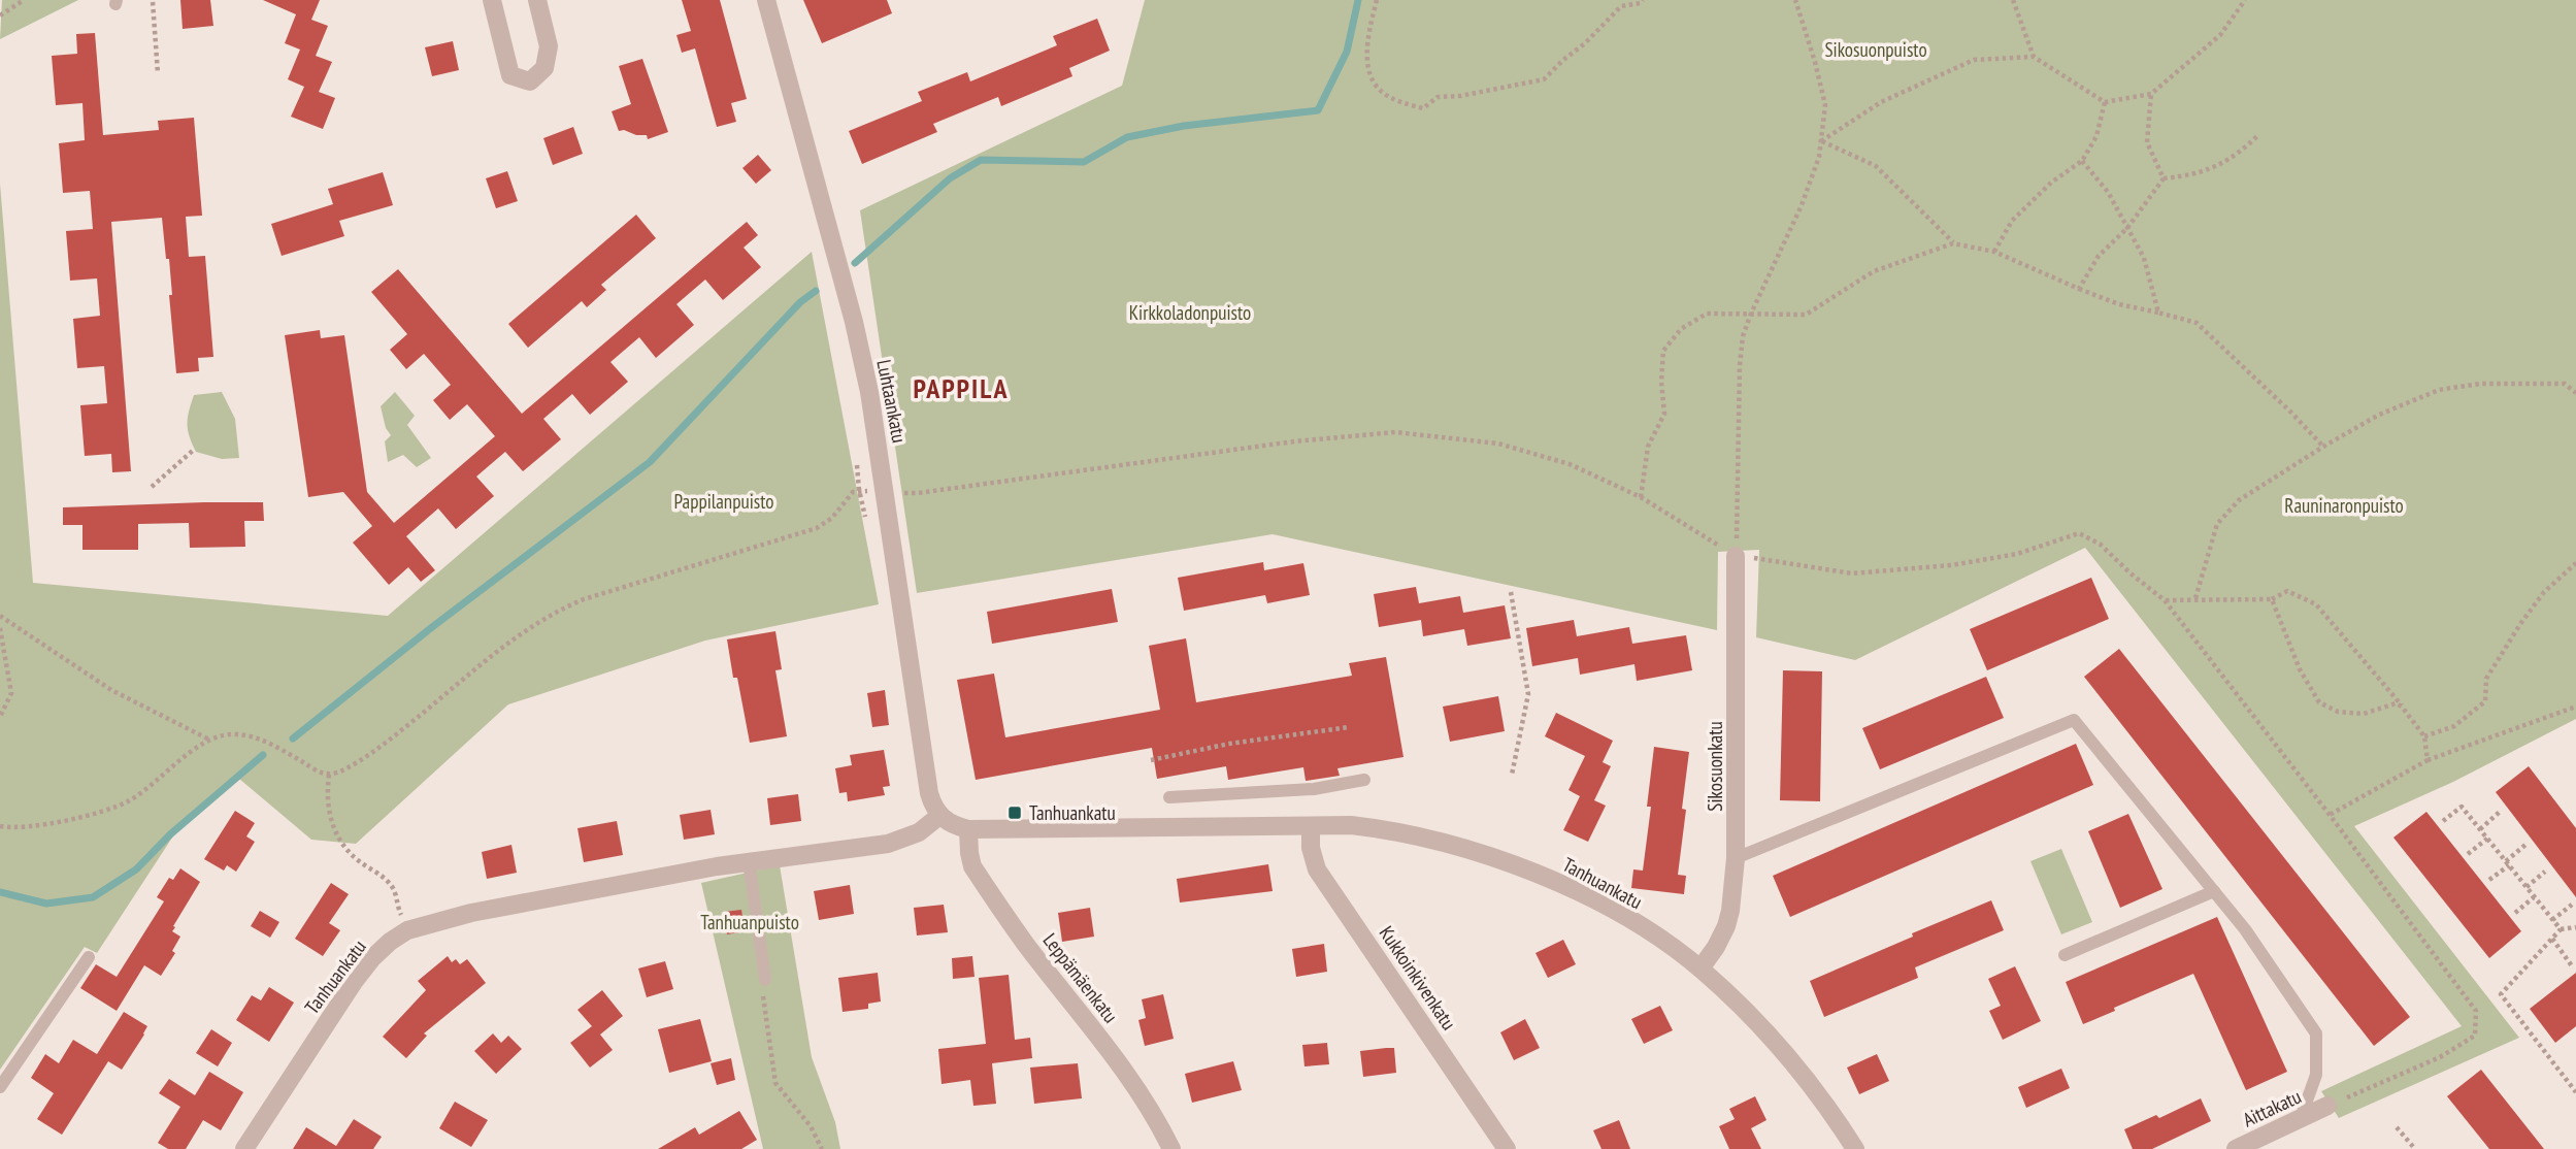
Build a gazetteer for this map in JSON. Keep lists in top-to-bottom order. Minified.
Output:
{"streets":{"street":["Luhtaankatu","Sikosuonkatu","Tanhuankatu","Leppämäenkatu","Kukkoinkivenkatu","Aittakatu"]},"crossings":[["Luhtaankatu","Tanhuankatu"],["Sikosuonkatu","Tanhuankatu"],["Tanhuankatu","Leppämäenkatu"],["Tanhuankatu","Kukkoinkivenkatu"]],"districts":["PAPPILA"],"parks":["Sikosuonpuisto","Kirkkoladonpuisto","Pappilanpuisto","Rauninaronpuisto","Tanhuanpuisto"],"places":{"transit":["Tanhuankatu"]}}
